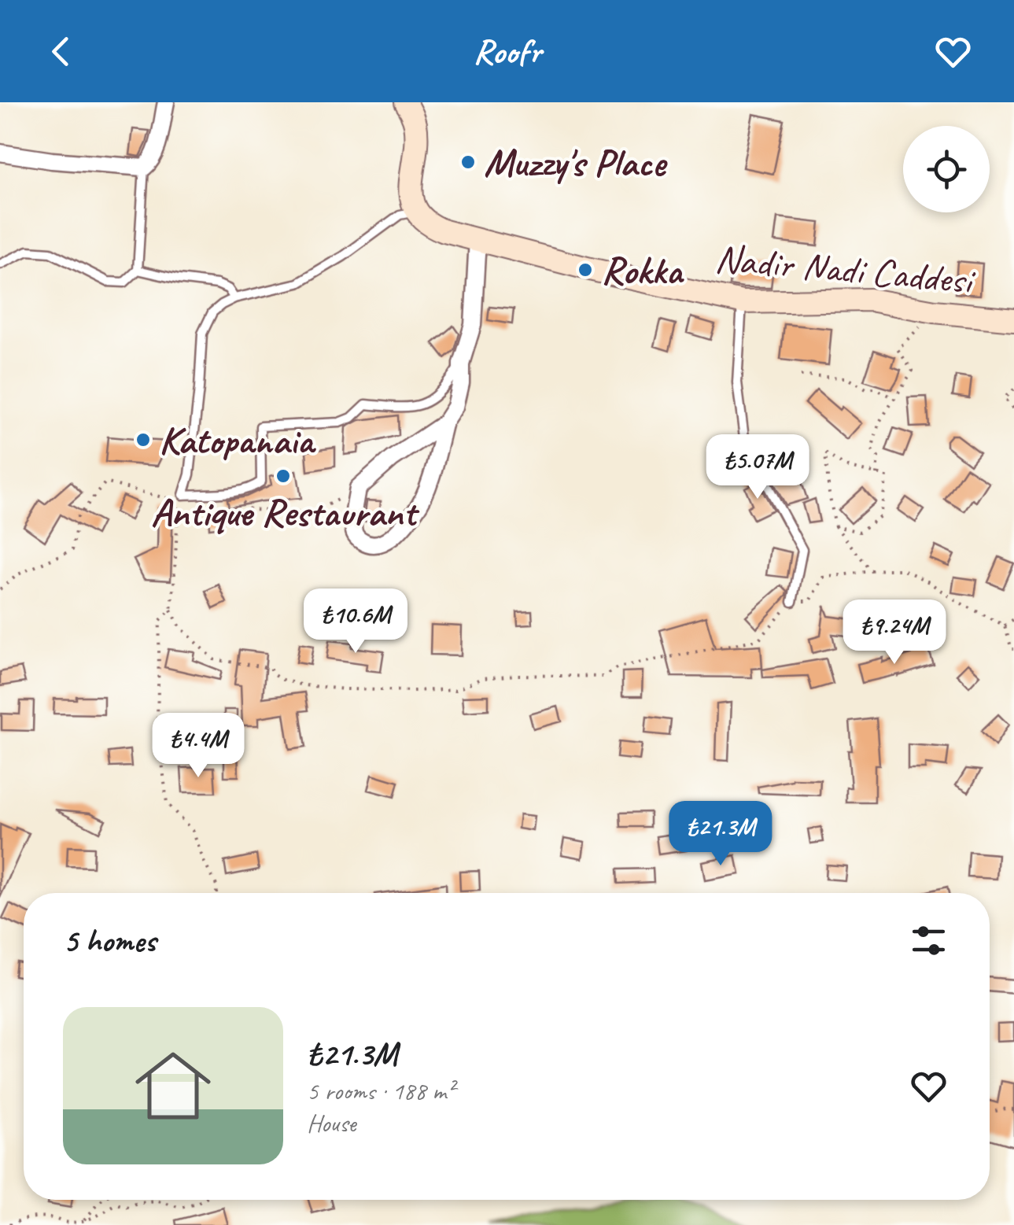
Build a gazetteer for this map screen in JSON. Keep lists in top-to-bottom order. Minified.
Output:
{"streets":{"street":["Nadir Nadi Caddesi"]},"places":["Muzzy's Place","Rokka","Katopanaia","Antique Restaurant"],"page":{"header":"Roofr","price":["₺5.07M","₺10.6M","₺9.24M","₺4.4M","₺21.3M"],"heading":"5 homes","list":[{"name":"₺21.3M","note":"5 rooms · 188 m² · House"}]}}
